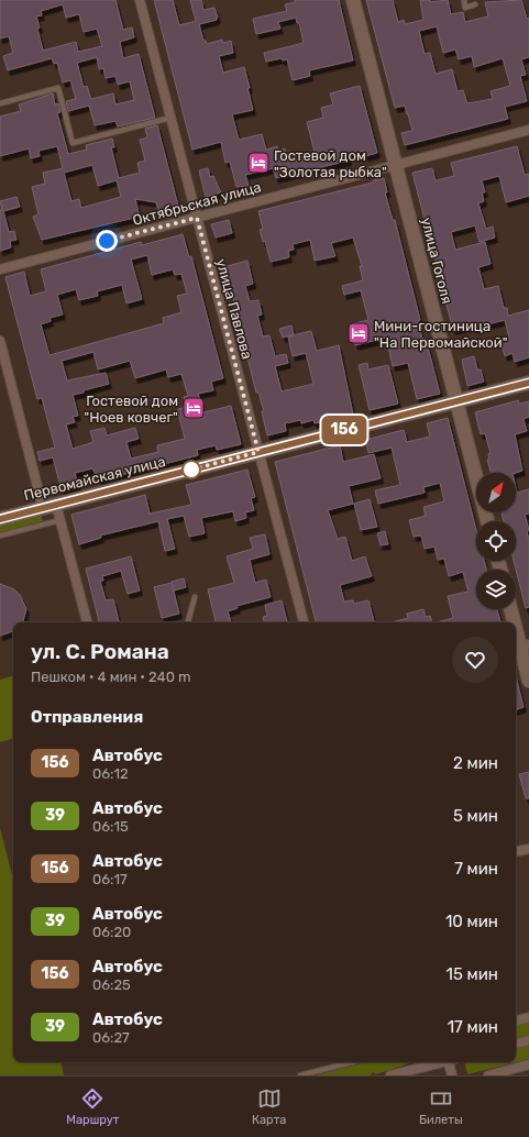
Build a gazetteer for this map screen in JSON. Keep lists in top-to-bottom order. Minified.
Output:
{"streets":{"street":["Октябрьская улица","улица Гоголя","улица Павлова","Первомайская улица"]},"crossings":[["Октябрьская улица","улица Гоголя"],["Октябрьская улица","улица Павлова"],["улица Гоголя","Первомайская улица"],["улица Павлова","Первомайская улица"]],"places":{"hotel":["Гостевой дом \"Золотая рыбка\"","Мини-гостиница \"На Первомайской\"","Гостевой дом \"Ноев ковчег\""]},"lines":["bus line 156"],"north":"top right","page":{"on_map":"156","heading":[["ул. С. Романа","Пешком · 4 мин · 240 m"],"Отправления"],"list":[{"mark":"156","name":"Автобус","note":"06:12","value":"2 мин"},{"mark":"39","name":"Автобус","note":"06:15","value":"5 мин"},{"mark":"156","name":"Автобус","note":"06:17","value":"7 мин"},{"mark":"39","name":"Автобус","note":"06:20","value":"10 мин"},{"mark":"156","name":"Автобус","note":"06:25","value":"15 мин"},{"mark":"39","name":"Автобус","note":"06:27","value":"17 мин"}],"tabs":["Маршрут","Карта","Билеты"]}}
